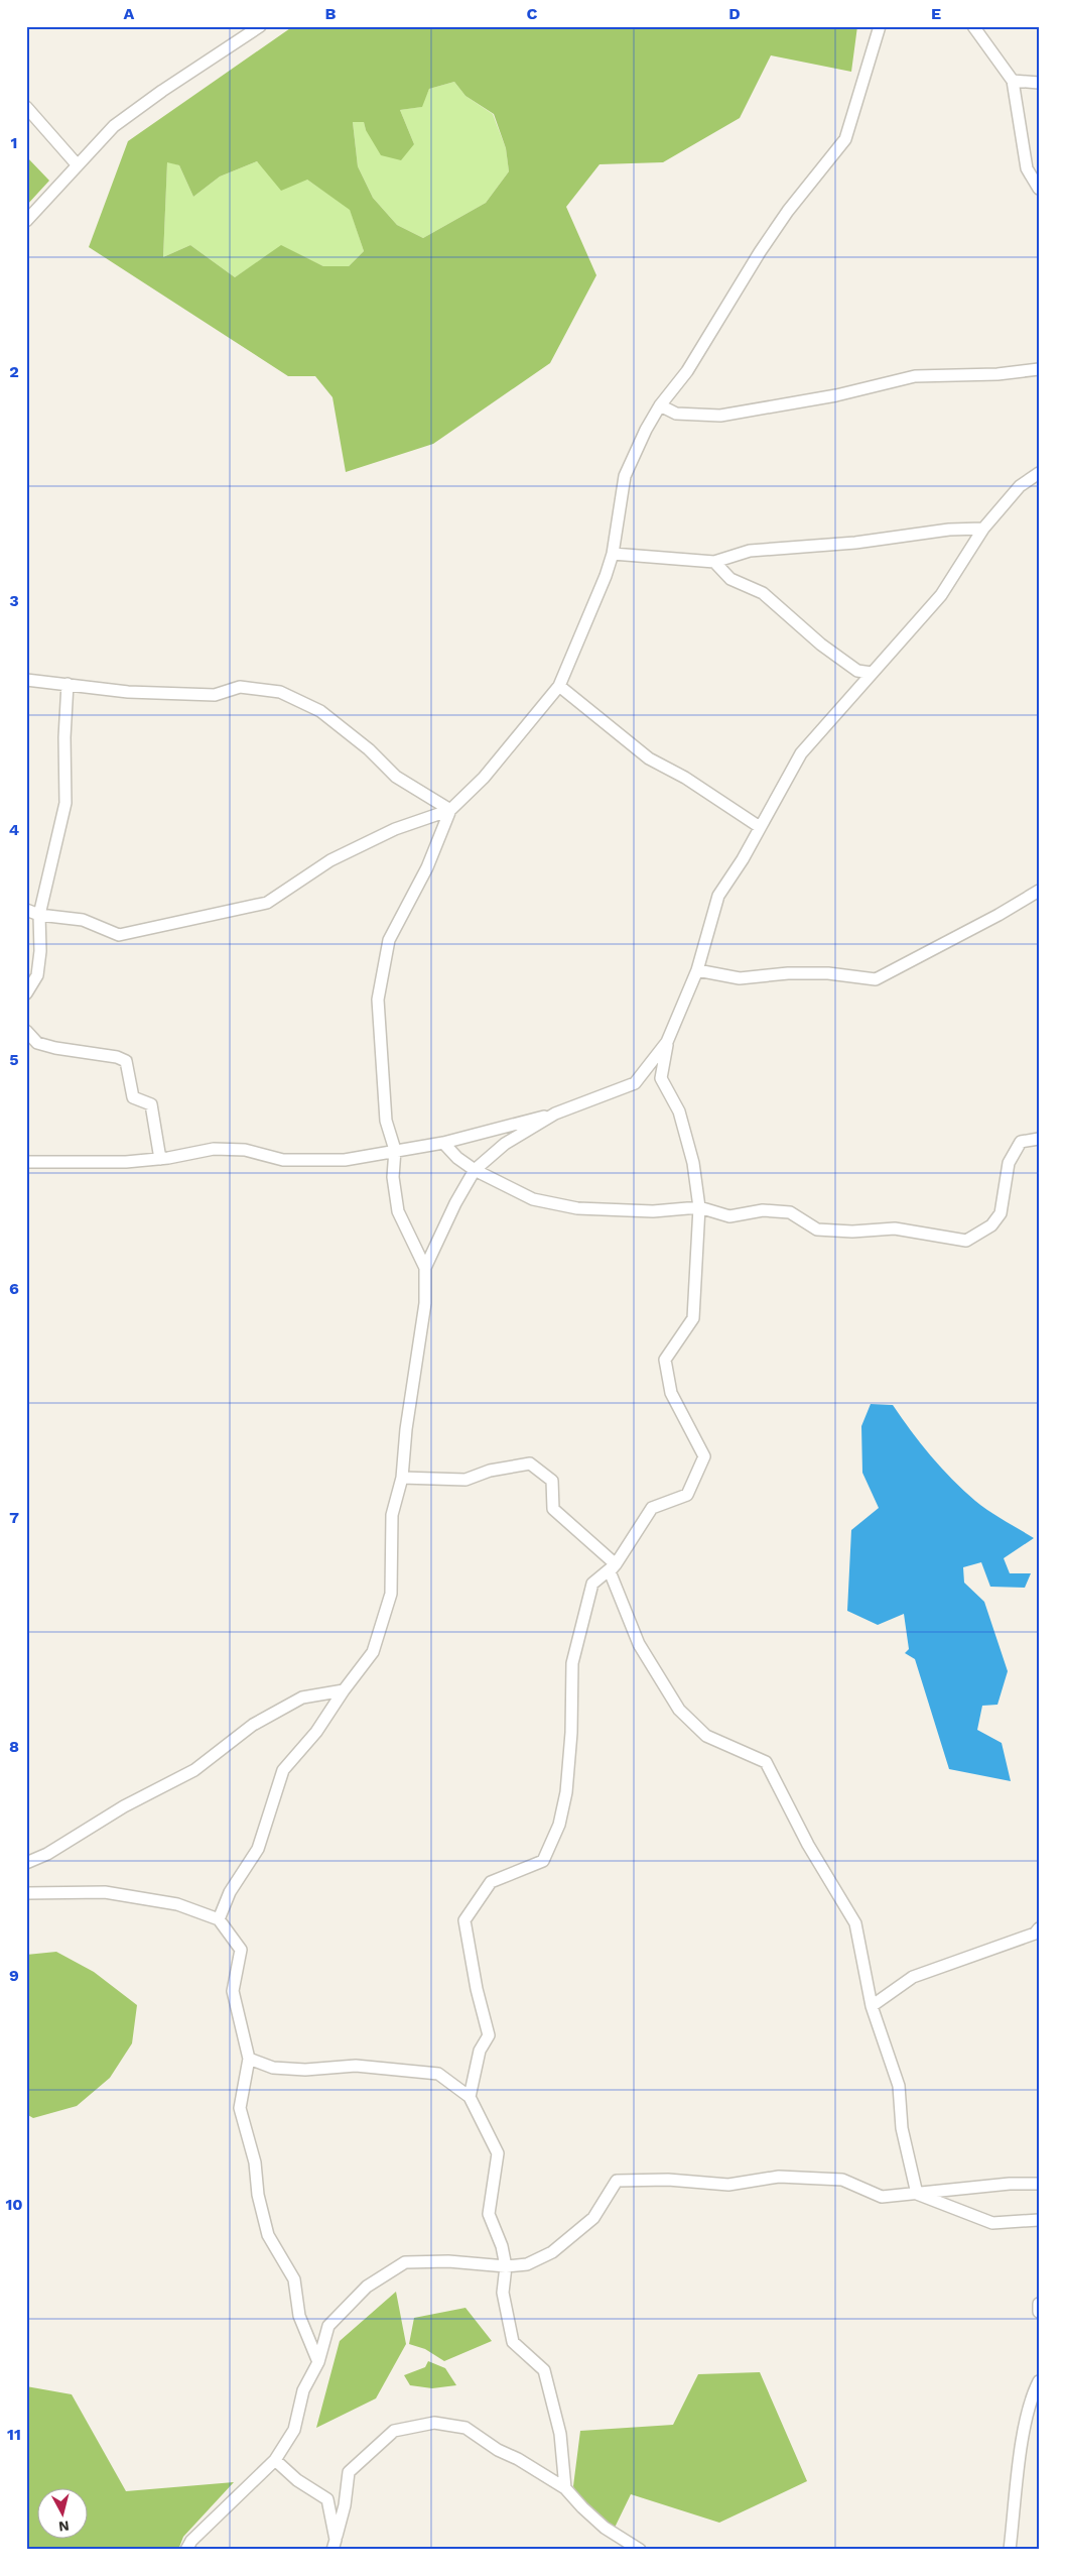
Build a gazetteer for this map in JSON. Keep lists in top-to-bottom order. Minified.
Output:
{"north":"bottom","grid":{"columns":["A","B","C","D","E"],"rows":["1","2","3","4","5","6","7","8","9","10","11"]}}
